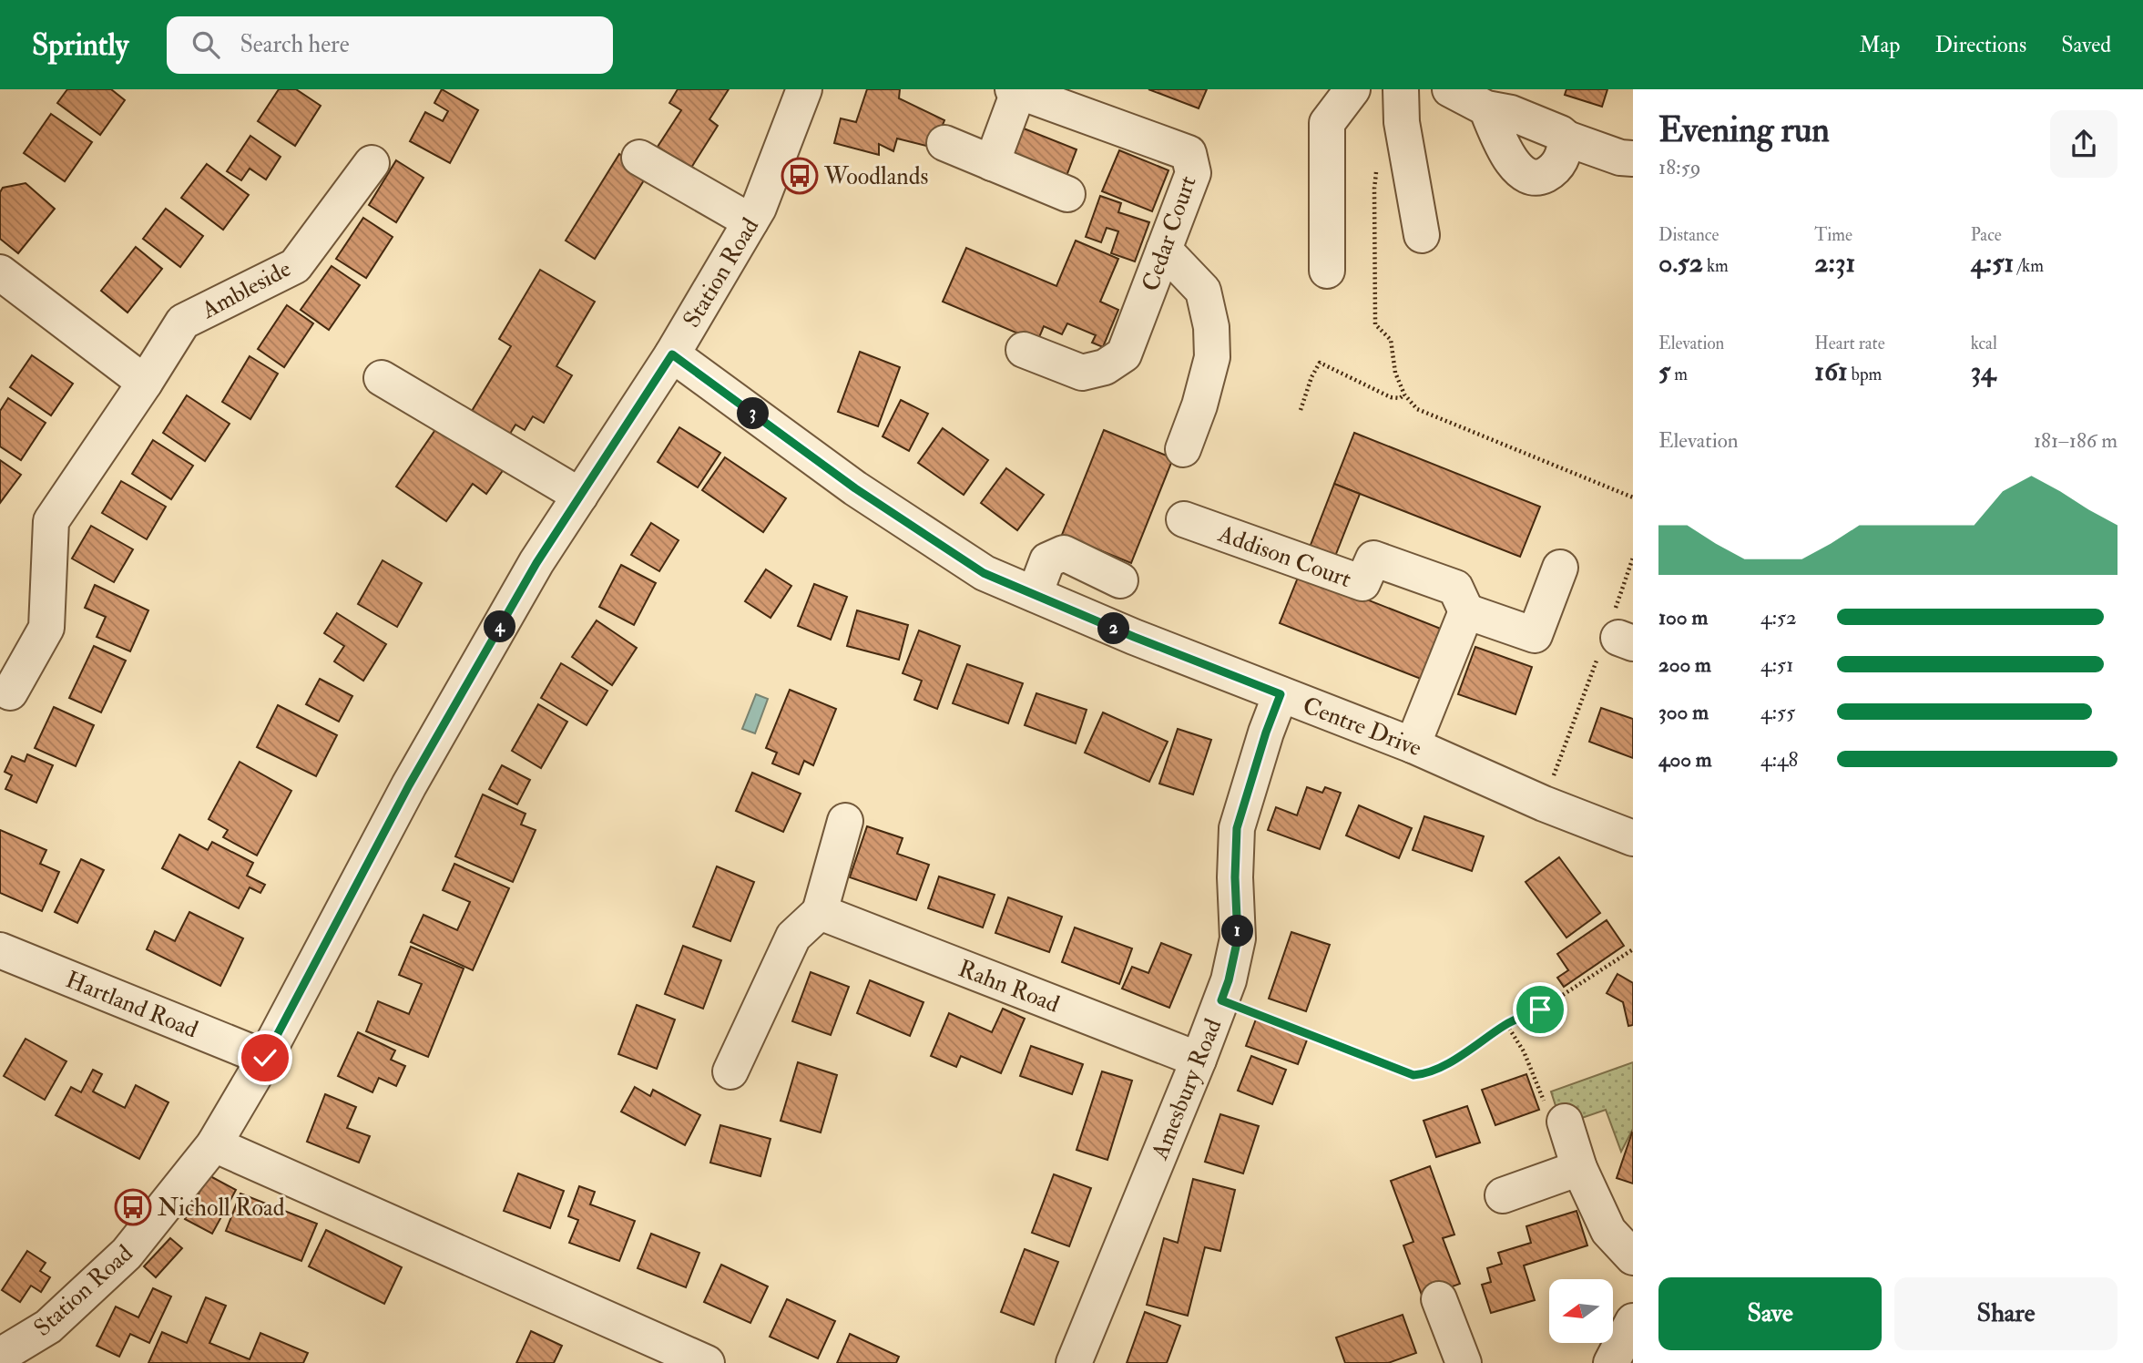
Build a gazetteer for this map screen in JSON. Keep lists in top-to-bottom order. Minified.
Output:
{"streets":{"street":["Cedar Court","Station Road","Ambleside","Addison Court","Centre Drive","Rahn Road","Hartland Road","Amesbury Road"]},"crossings":[["Station Road","Centre Drive"],["Station Road","Hartland Road"],["Centre Drive","Amesbury Road"],["Rahn Road","Amesbury Road"]],"places":{"bus stop":["Woodlands","Nicholl Road"]},"north":"left","page":{"header":"Sprintly","search":"Search here","nav":["Map","Directions","Saved"],"heading":["Evening run","18:59"],"stats":[["Distance","0.52 km"],["Time","2:31"],["Pace","4:51 /km"],["Elevation","5 m"],["Heart rate","161 bpm"],["kcal","34"]],"pins":["3","4","2","1"],"chart":["Elevation","181–186 m"],"list":[{"name":"100 m","note":"4:52"},{"name":"200 m","note":"4:51"},{"name":"300 m","note":"4:55"},{"name":"400 m","note":"4:48"}],"buttons":["Save","Share"]}}
